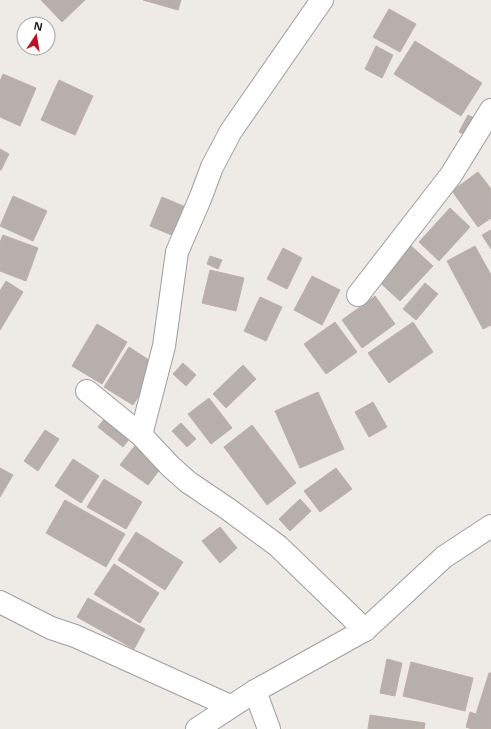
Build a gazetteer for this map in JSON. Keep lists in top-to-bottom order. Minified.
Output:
{"north":"top"}
